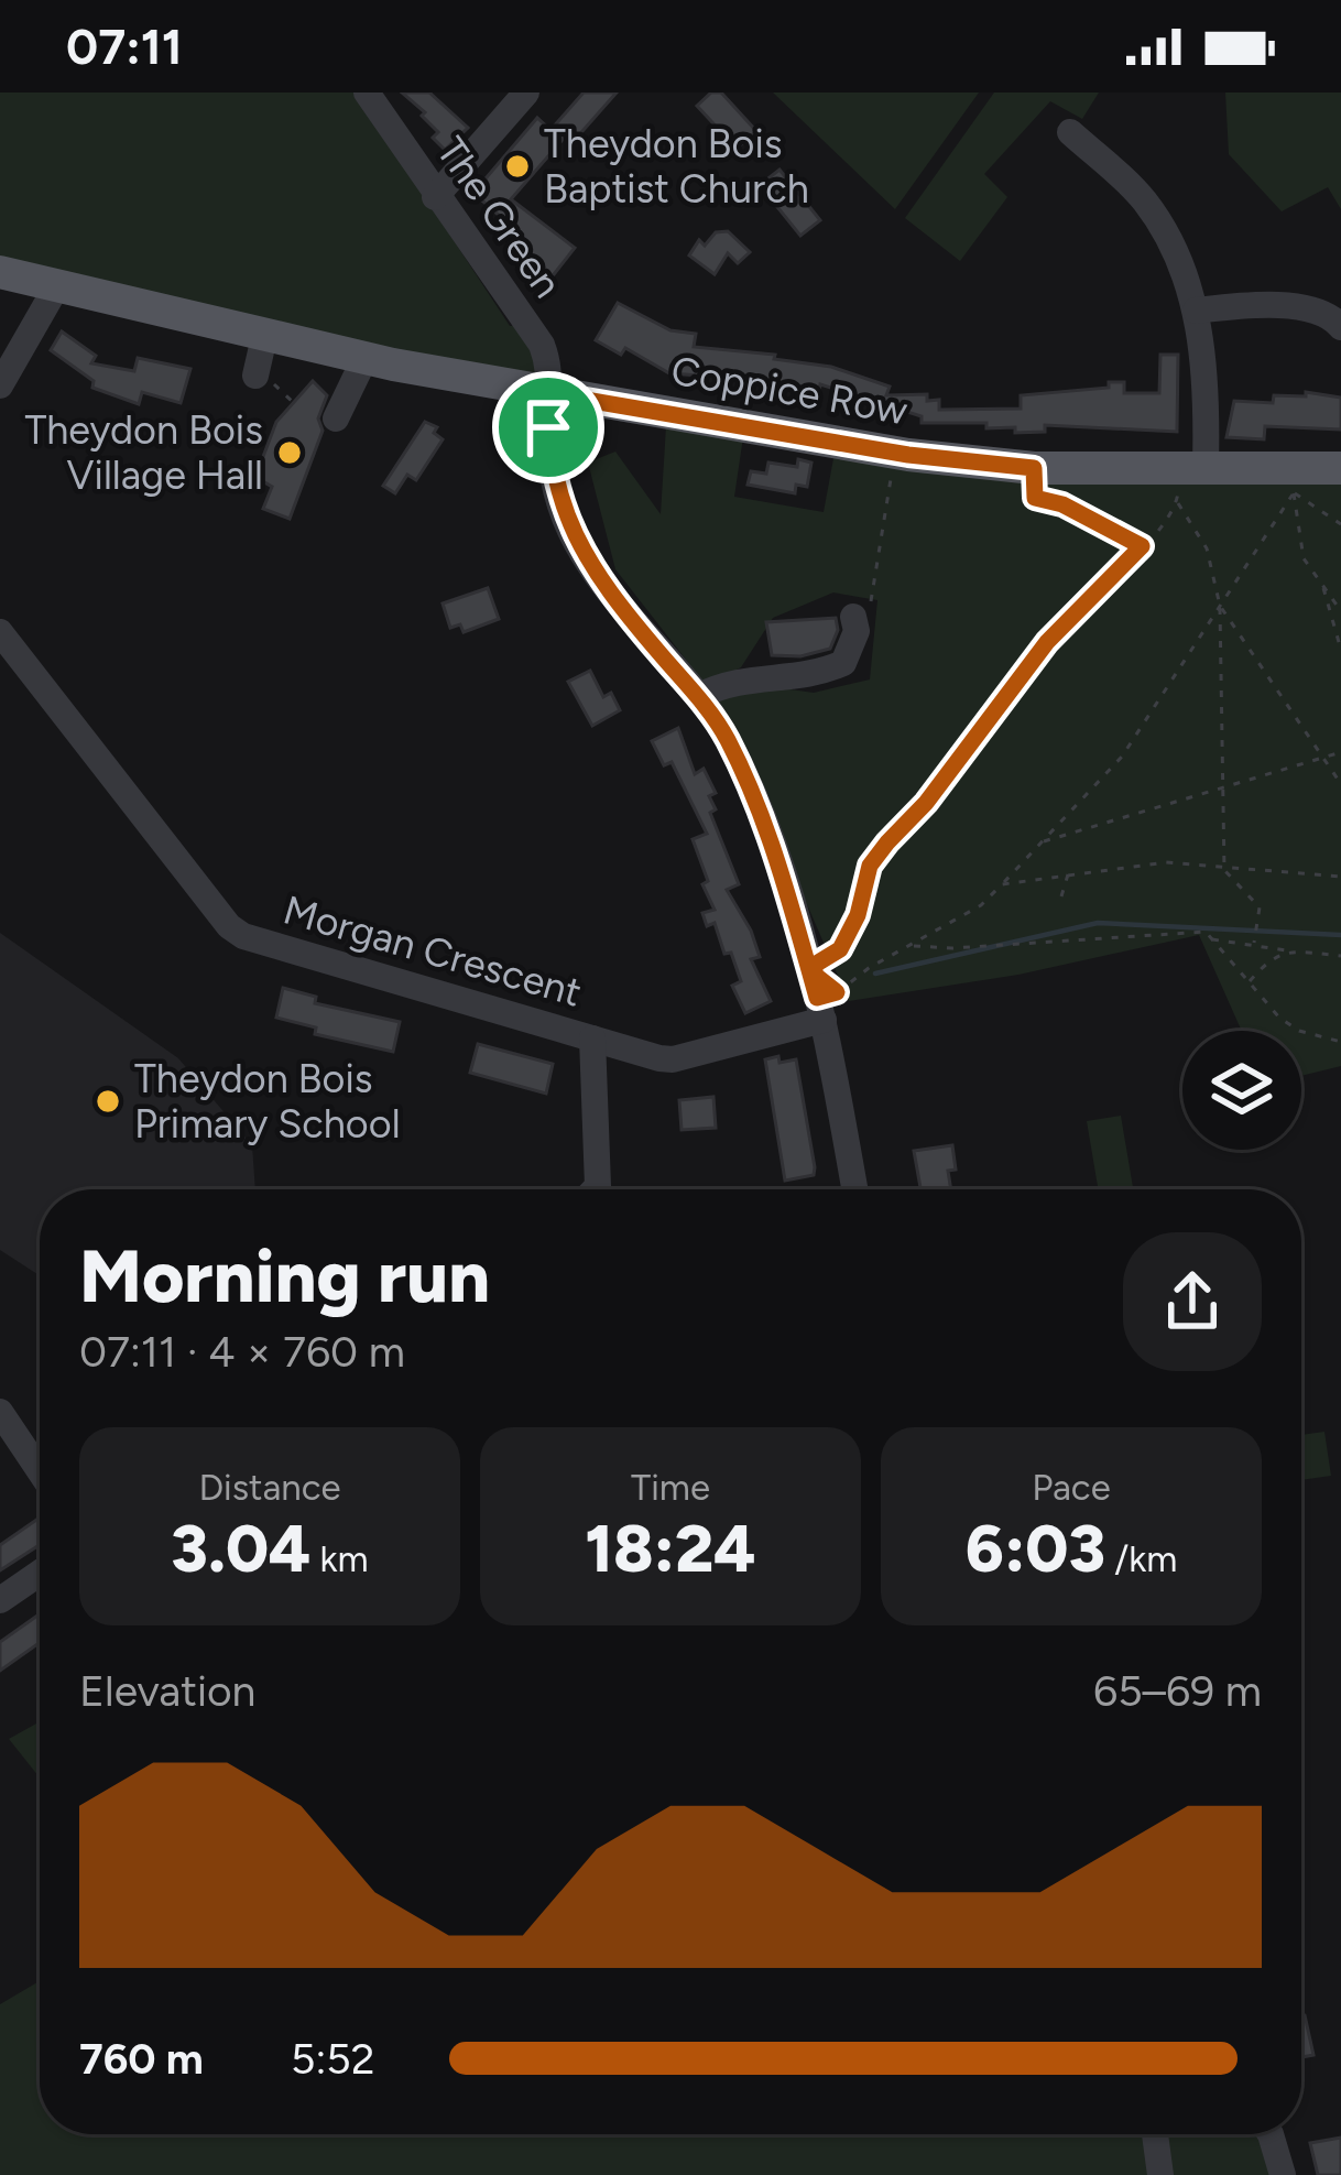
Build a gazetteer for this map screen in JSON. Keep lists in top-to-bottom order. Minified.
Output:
{"streets":{"main road":["Coppice Row"],"street":["The Green","Morgan Crescent"]},"crossings":[["The Green","Coppice Row"],["The Green","Morgan Crescent"]],"places":["Theydon Bois Baptist Church","Theydon Bois Village Hall","Theydon Bois Primary School"],"page":{"status":"07:11","heading":["Morning run","07:11 · 4 × 760 m"],"stats":[["Distance","3.04 km"],["Time","18:24"],["Pace","6:03 /km"]],"chart":["Elevation","65–69 m"],"list":[{"name":"760 m","note":"5:52"}]}}
